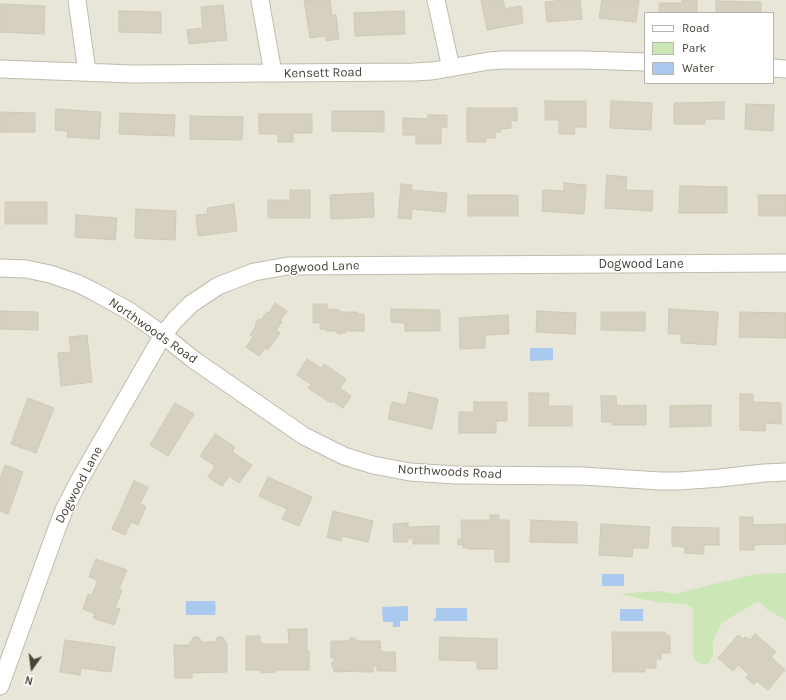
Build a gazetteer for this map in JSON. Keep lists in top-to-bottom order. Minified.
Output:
{"streets":{"street":["Kensett Road","Dogwood Lane","Northwoods Road"]},"crossings":[["Dogwood Lane","Northwoods Road"]],"legend":["Road","Park","Water"],"north":"bottom"}
